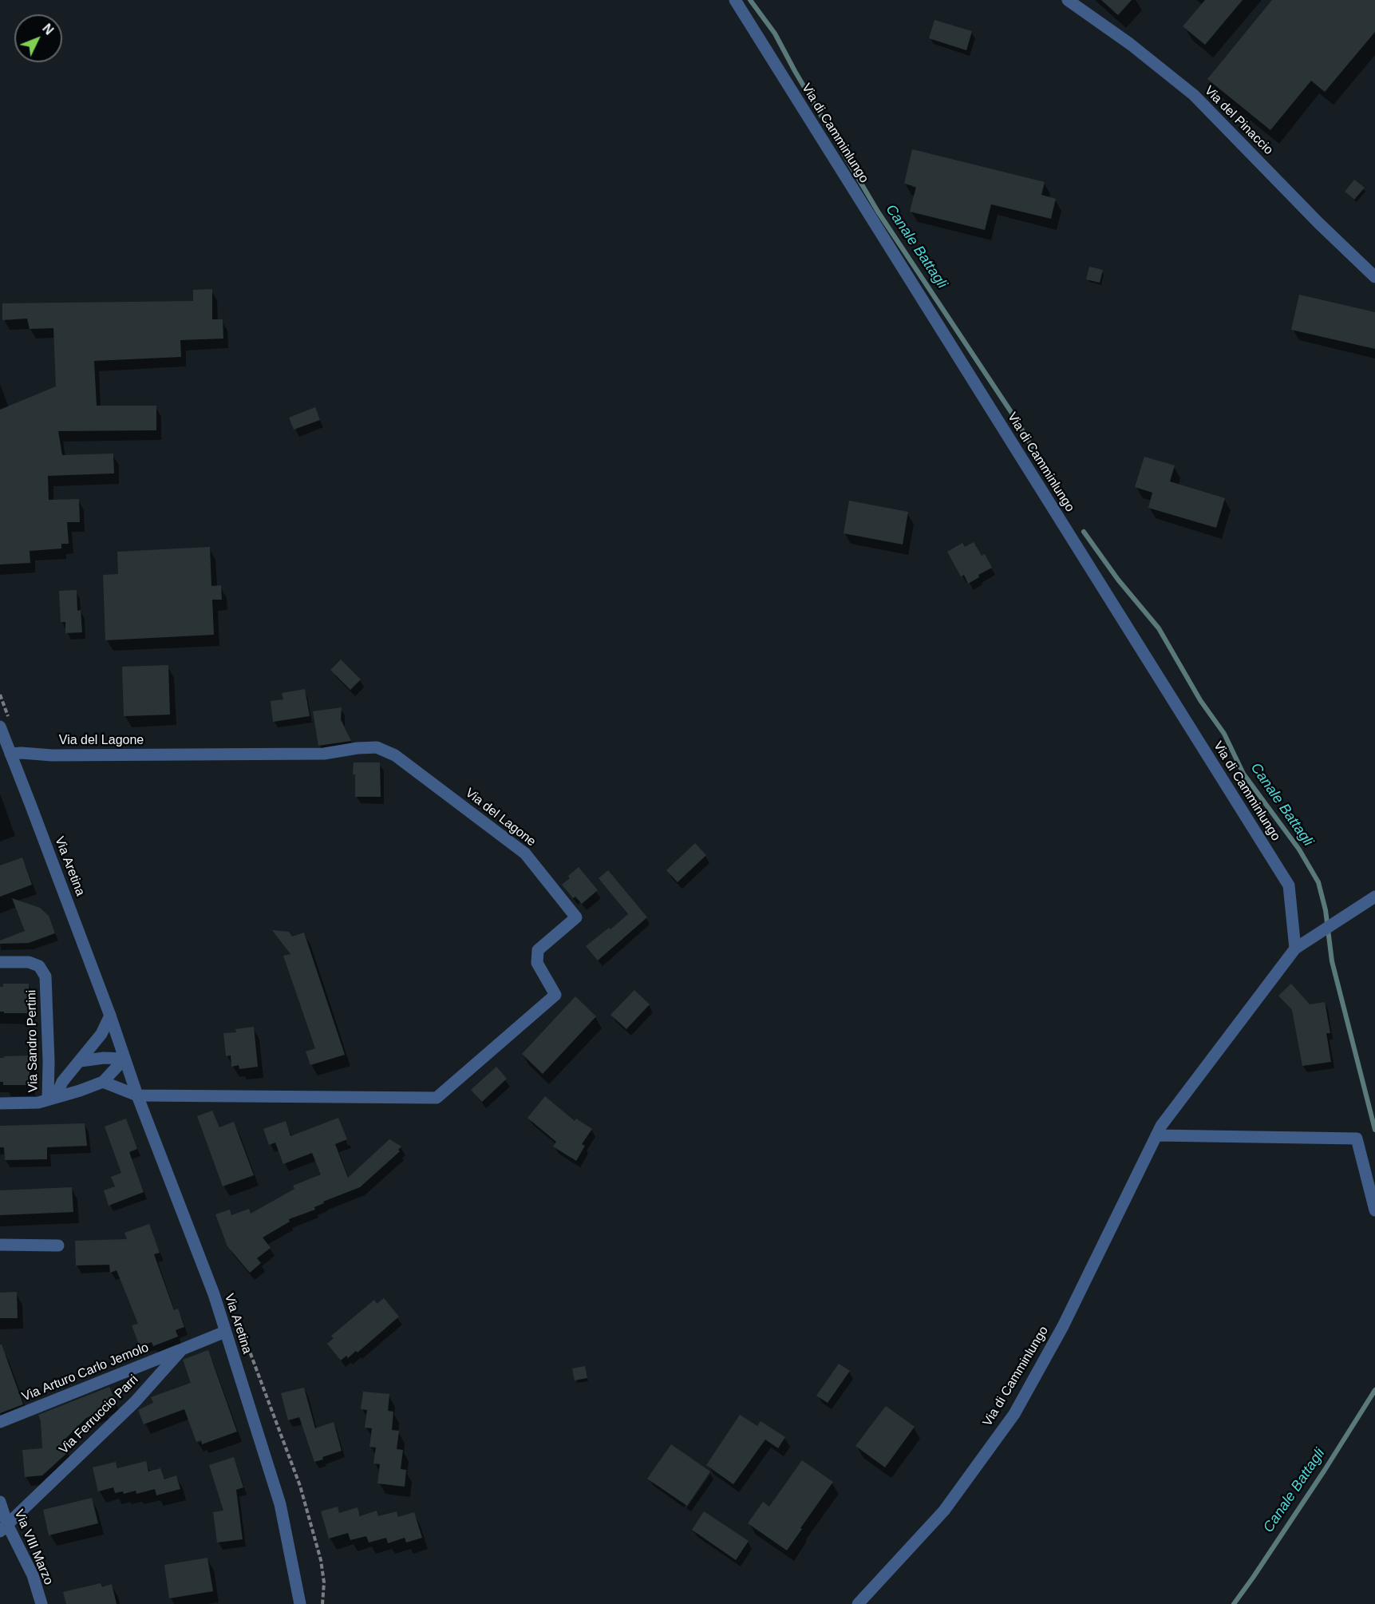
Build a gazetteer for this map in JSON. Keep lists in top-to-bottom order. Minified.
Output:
{"streets":{"street":["Via del Pinaccio","Via di Camminlungo","Via del Lagone","Via Aretina","Via Sandro Pertini","Via Arturo Carlo Jemolo","Via Ferruccio Parri","Via VIII Marzo"]},"crossings":[["Via del Lagone","Via Aretina"],["Via Aretina","Via Ferruccio Parri"],["Via Arturo Carlo Jemolo","Via Ferruccio Parri"],["Via Ferruccio Parri","Via VIII Marzo"]],"water":["Canale Battagli"],"north":"top right"}
